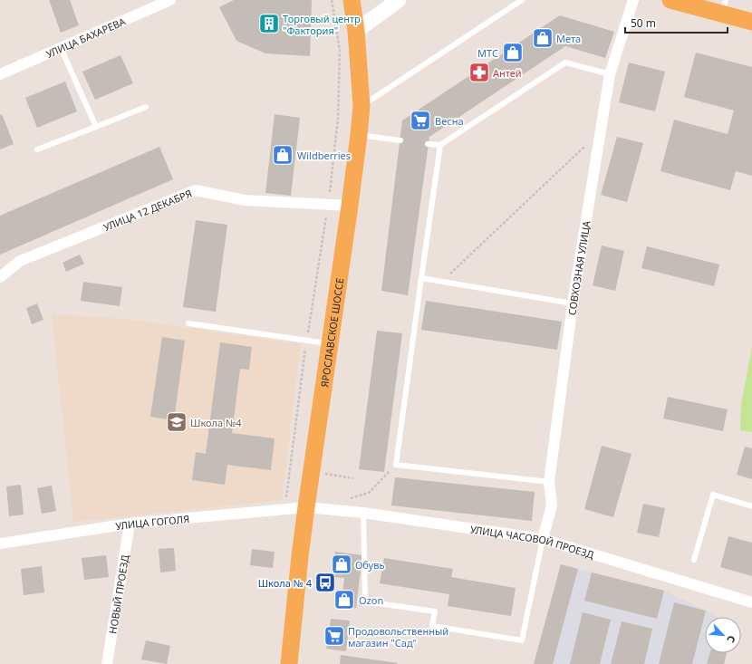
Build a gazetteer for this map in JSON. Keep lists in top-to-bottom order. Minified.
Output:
{"streets":{"main road":["ЯРОСЛАВСКОЕ ШОССЕ"],"street":["УЛИЦА БАХАРЕВА","УЛИЦА 12 ДЕКАБРЯ","СОВХОЗНАЯ УЛИЦА","УЛИЦА ГОГОЛЯ","УЛИЦА ЧАСОВОЙ ПРОЕЗД","НОВЫЙ ПРОЕЗД"]},"crossings":[["УЛИЦА 12 ДЕКАБРЯ","ЯРОСЛАВСКОЕ ШОССЕ"],["СОВХОЗНАЯ УЛИЦА","УЛИЦА ЧАСОВОЙ ПРОЕЗД"],["ЯРОСЛАВСКОЕ ШОССЕ","УЛИЦА ГОГОЛЯ"],["ЯРОСЛАВСКОЕ ШОССЕ","УЛИЦА ЧАСОВОЙ ПРОЕЗД"],["УЛИЦА ГОГОЛЯ","УЛИЦА ЧАСОВОЙ ПРОЕЗД"],["УЛИЦА ГОГОЛЯ","НОВЫЙ ПРОЕЗД"]],"places":{"building":["Торговый центр \"Фактория\""],"shop":["Мета","МТС","Wildberries","Обувь","Ozon"],"pharmacy":["Антей"],"supermarket":["Весна","Продовольственный магазин \"Сад\""],"school or university":["Школа №4"],"bus stop":["Школа № 4"]},"scale_bar":"50 m","north":"bottom right"}
